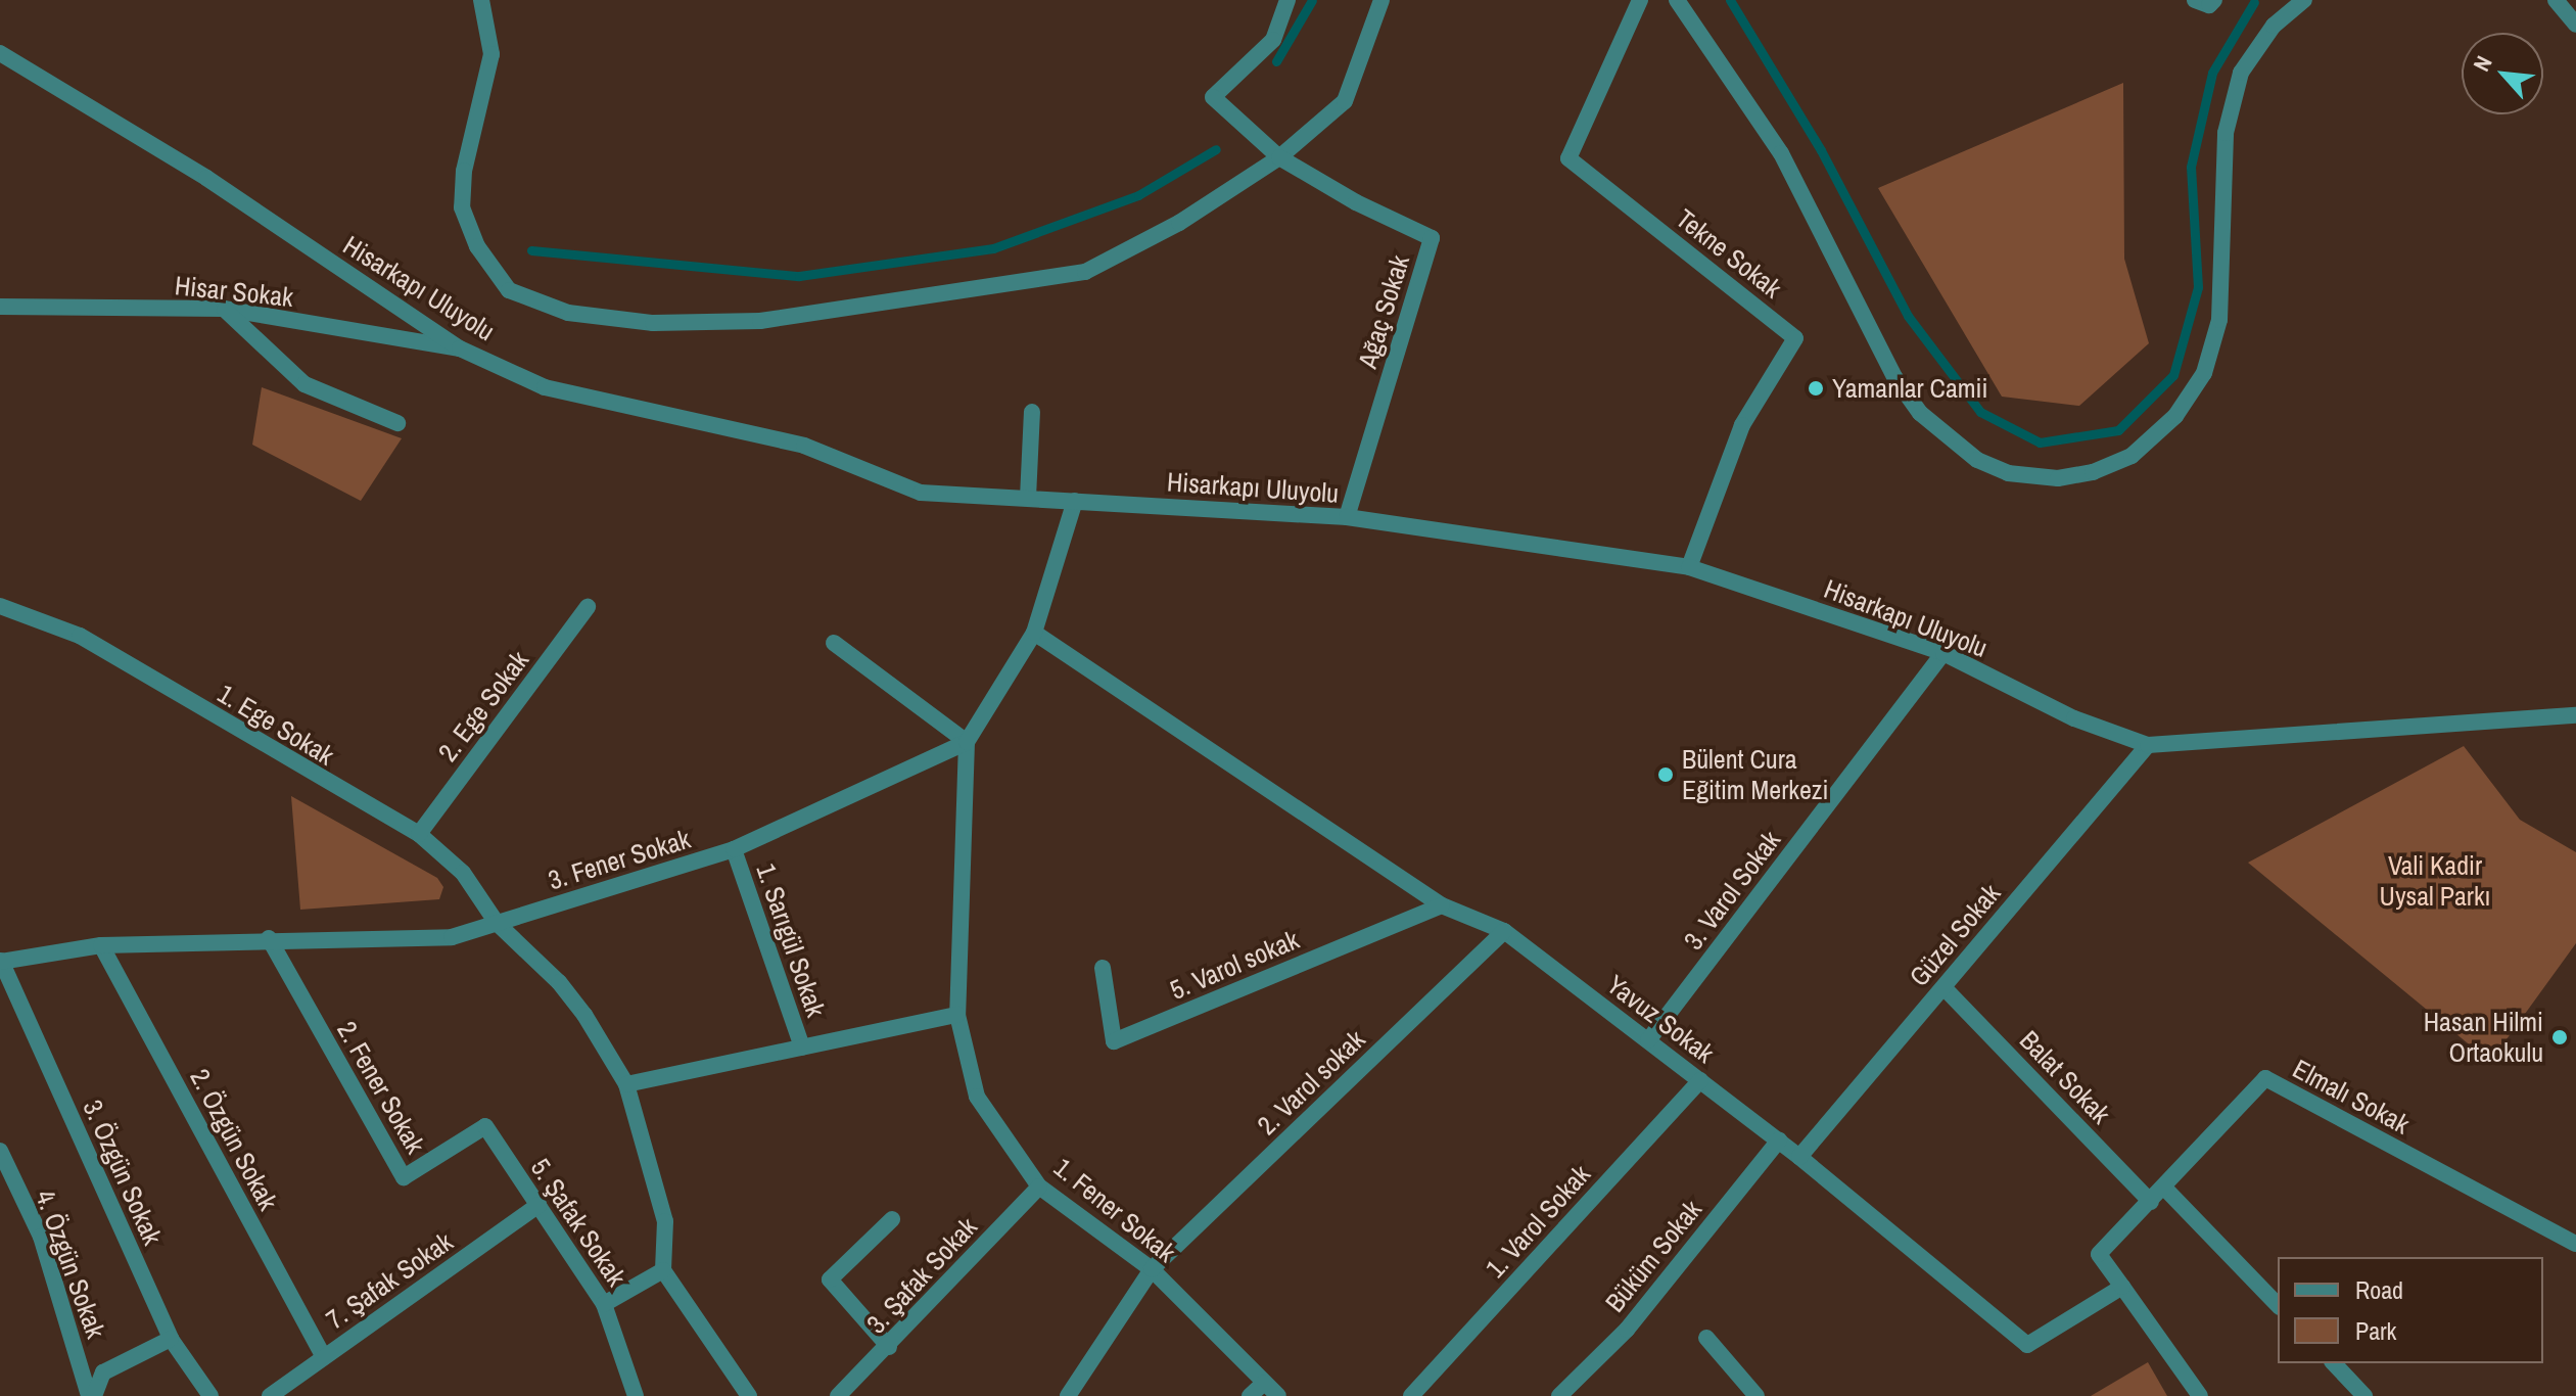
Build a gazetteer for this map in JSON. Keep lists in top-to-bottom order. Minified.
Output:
{"streets":{"street":["Tekne Sokak","Hisarkapı Uluyolu","Hisar Sokak","Ağaç Sokak","2. Ege Sokak","1. Ege Sokak","3. Fener Sokak","3. Varol Sokak","Güzel Sokak","1. Sarıgül Sokak","5. Varol sokak","Yavuz Sokak","Balat Sokak","2. Varol sokak","2. Fener Sokak","Elmalı Sokak","2. Özgün Sokak","3. Özgün Sokak","1. Fener Sokak","1. Varol Sokak","5. Şafak Sokak","Büküm Sokak","4. Özgün Sokak","3. Şafak Sokak","7. Şafak Sokak"]},"crossings":[["Tekne Sokak","Hisarkapı Uluyolu"],["Hisarkapı Uluyolu","Hisar Sokak"],["Hisarkapı Uluyolu","Ağaç Sokak"],["Hisarkapı Uluyolu","3. Varol Sokak"],["Hisarkapı Uluyolu","Güzel Sokak"],["2. Ege Sokak","1. Ege Sokak"],["1. Ege Sokak","3. Fener Sokak"],["3. Fener Sokak","1. Sarıgül Sokak"],["3. Fener Sokak","2. Fener Sokak"],["3. Fener Sokak","2. Özgün Sokak"],["3. Fener Sokak","3. Özgün Sokak"],["3. Fener Sokak","1. Fener Sokak"],["3. Varol Sokak","Yavuz Sokak"],["Güzel Sokak","Yavuz Sokak"],["Güzel Sokak","Balat Sokak"],["5. Varol sokak","Yavuz Sokak"],["Yavuz Sokak","2. Varol sokak"],["Yavuz Sokak","Elmalı Sokak"],["Yavuz Sokak","1. Varol Sokak"],["Yavuz Sokak","Büküm Sokak"],["Balat Sokak","Elmalı Sokak"],["2. Varol sokak","1. Fener Sokak"],["2. Fener Sokak","5. Şafak Sokak"],["2. Özgün Sokak","7. Şafak Sokak"],["1. Fener Sokak","3. Şafak Sokak"],["5. Şafak Sokak","7. Şafak Sokak"]],"parks":["Vali Kadir Uysal Parkı"],"places":["Yamanlar Camii","Bülent Cura Eğitim Merkezi","Hasan Hilmi Ortaokulu"],"legend":["Road","Park"],"north":"top left"}
